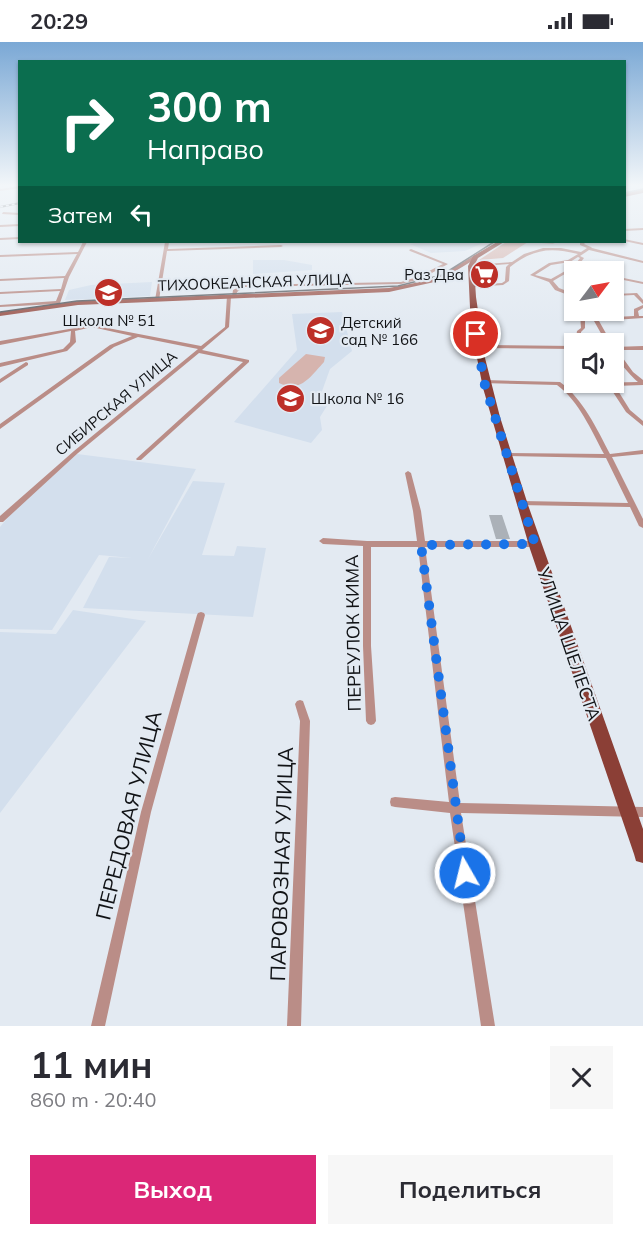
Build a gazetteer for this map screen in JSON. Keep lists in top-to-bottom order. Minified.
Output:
{"streets":{"main road":["ТИХООКЕАНСКАЯ УЛИЦА","УЛИЦА ШЕЛЕСТА"],"street":["СИБИРСКАЯ УЛИЦА","ПЕРЕУЛОК КИМА","ПЕРЕДОВАЯ УЛИЦА","ПАРОВОЗНАЯ УЛИЦА"]},"crossings":[["ТИХООКЕАНСКАЯ УЛИЦА","СИБИРСКАЯ УЛИЦА"],["ТИХООКЕАНСКАЯ УЛИЦА","УЛИЦА ШЕЛЕСТА"]],"places":{"supermarket":["Раз Два"],"school or university":["Школа № 51","Детский сад № 166","Школа № 16"]},"north":"top right","page":{"status":"20:29","turn":["300 m","Направо"],"then":"Затем","heading":["11 мин","860 m · 20:40"],"buttons":["Выход","Поделиться"]}}
